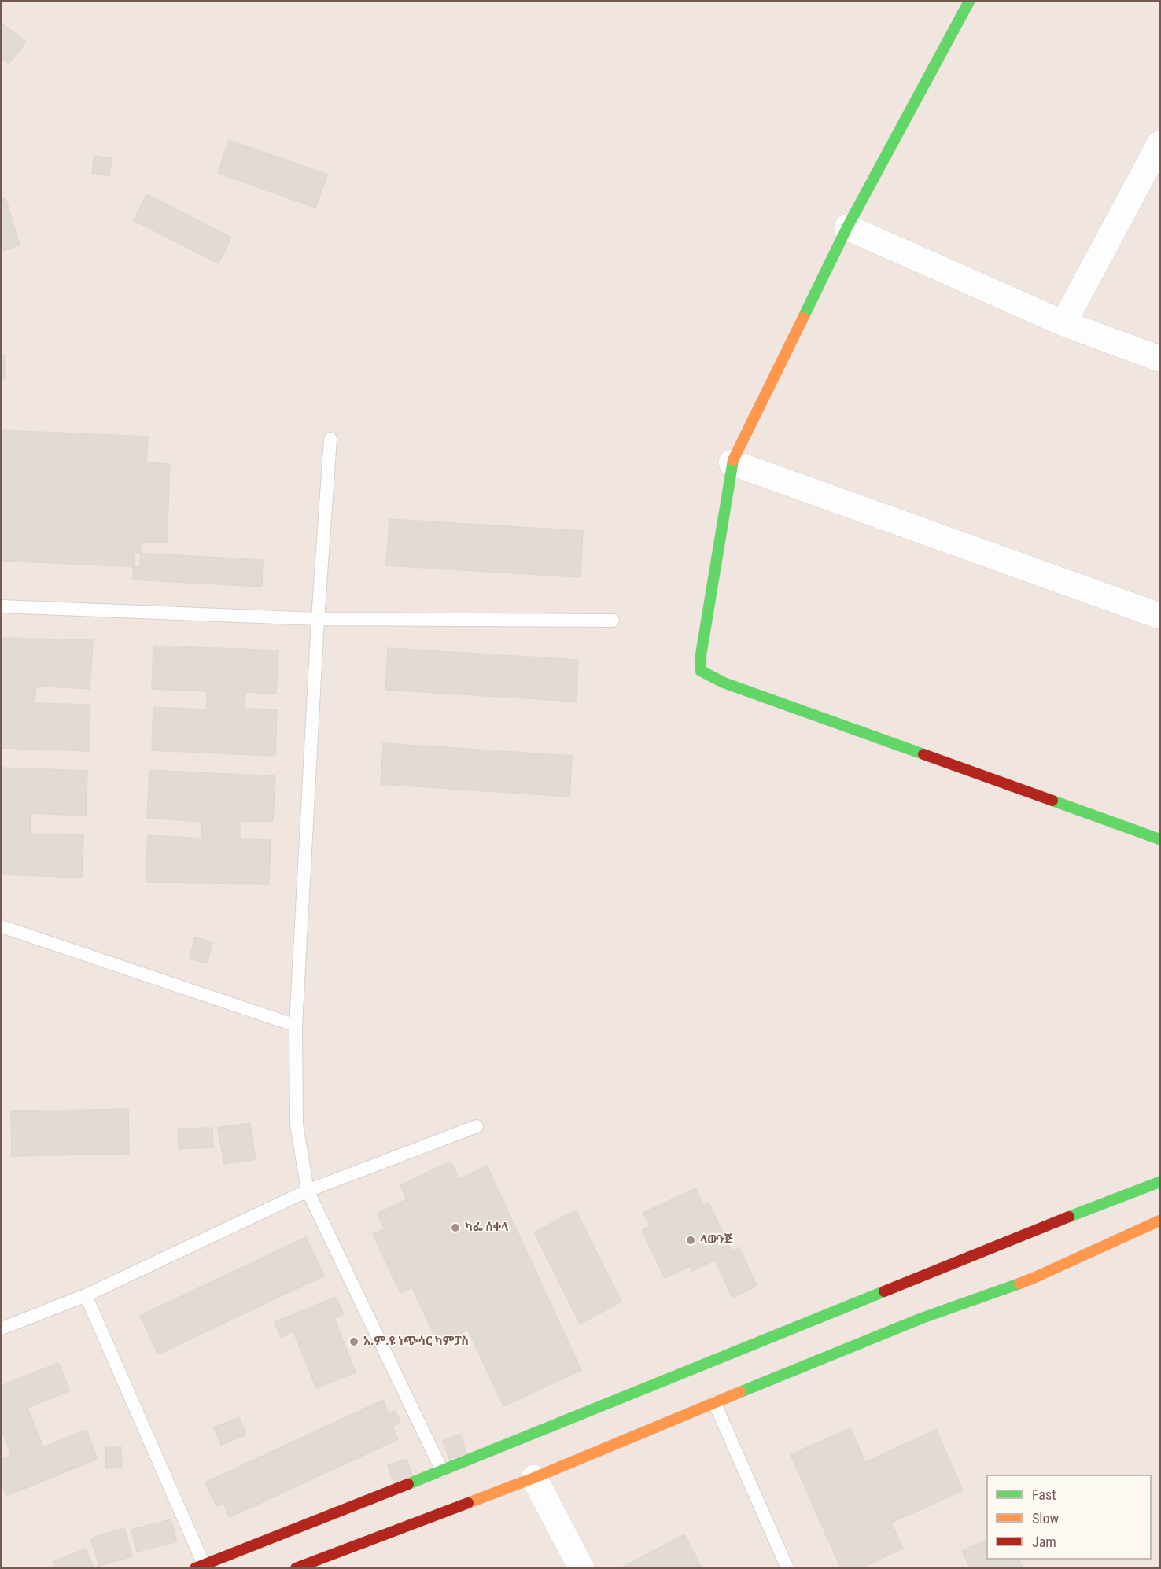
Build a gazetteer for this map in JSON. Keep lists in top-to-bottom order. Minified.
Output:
{"places":["ካፌ ሰቀላ","ላውንጅ","አ.ም.ዩ ነጭሳር ካምፓስ"],"legend":["Fast","Slow","Jam"]}
